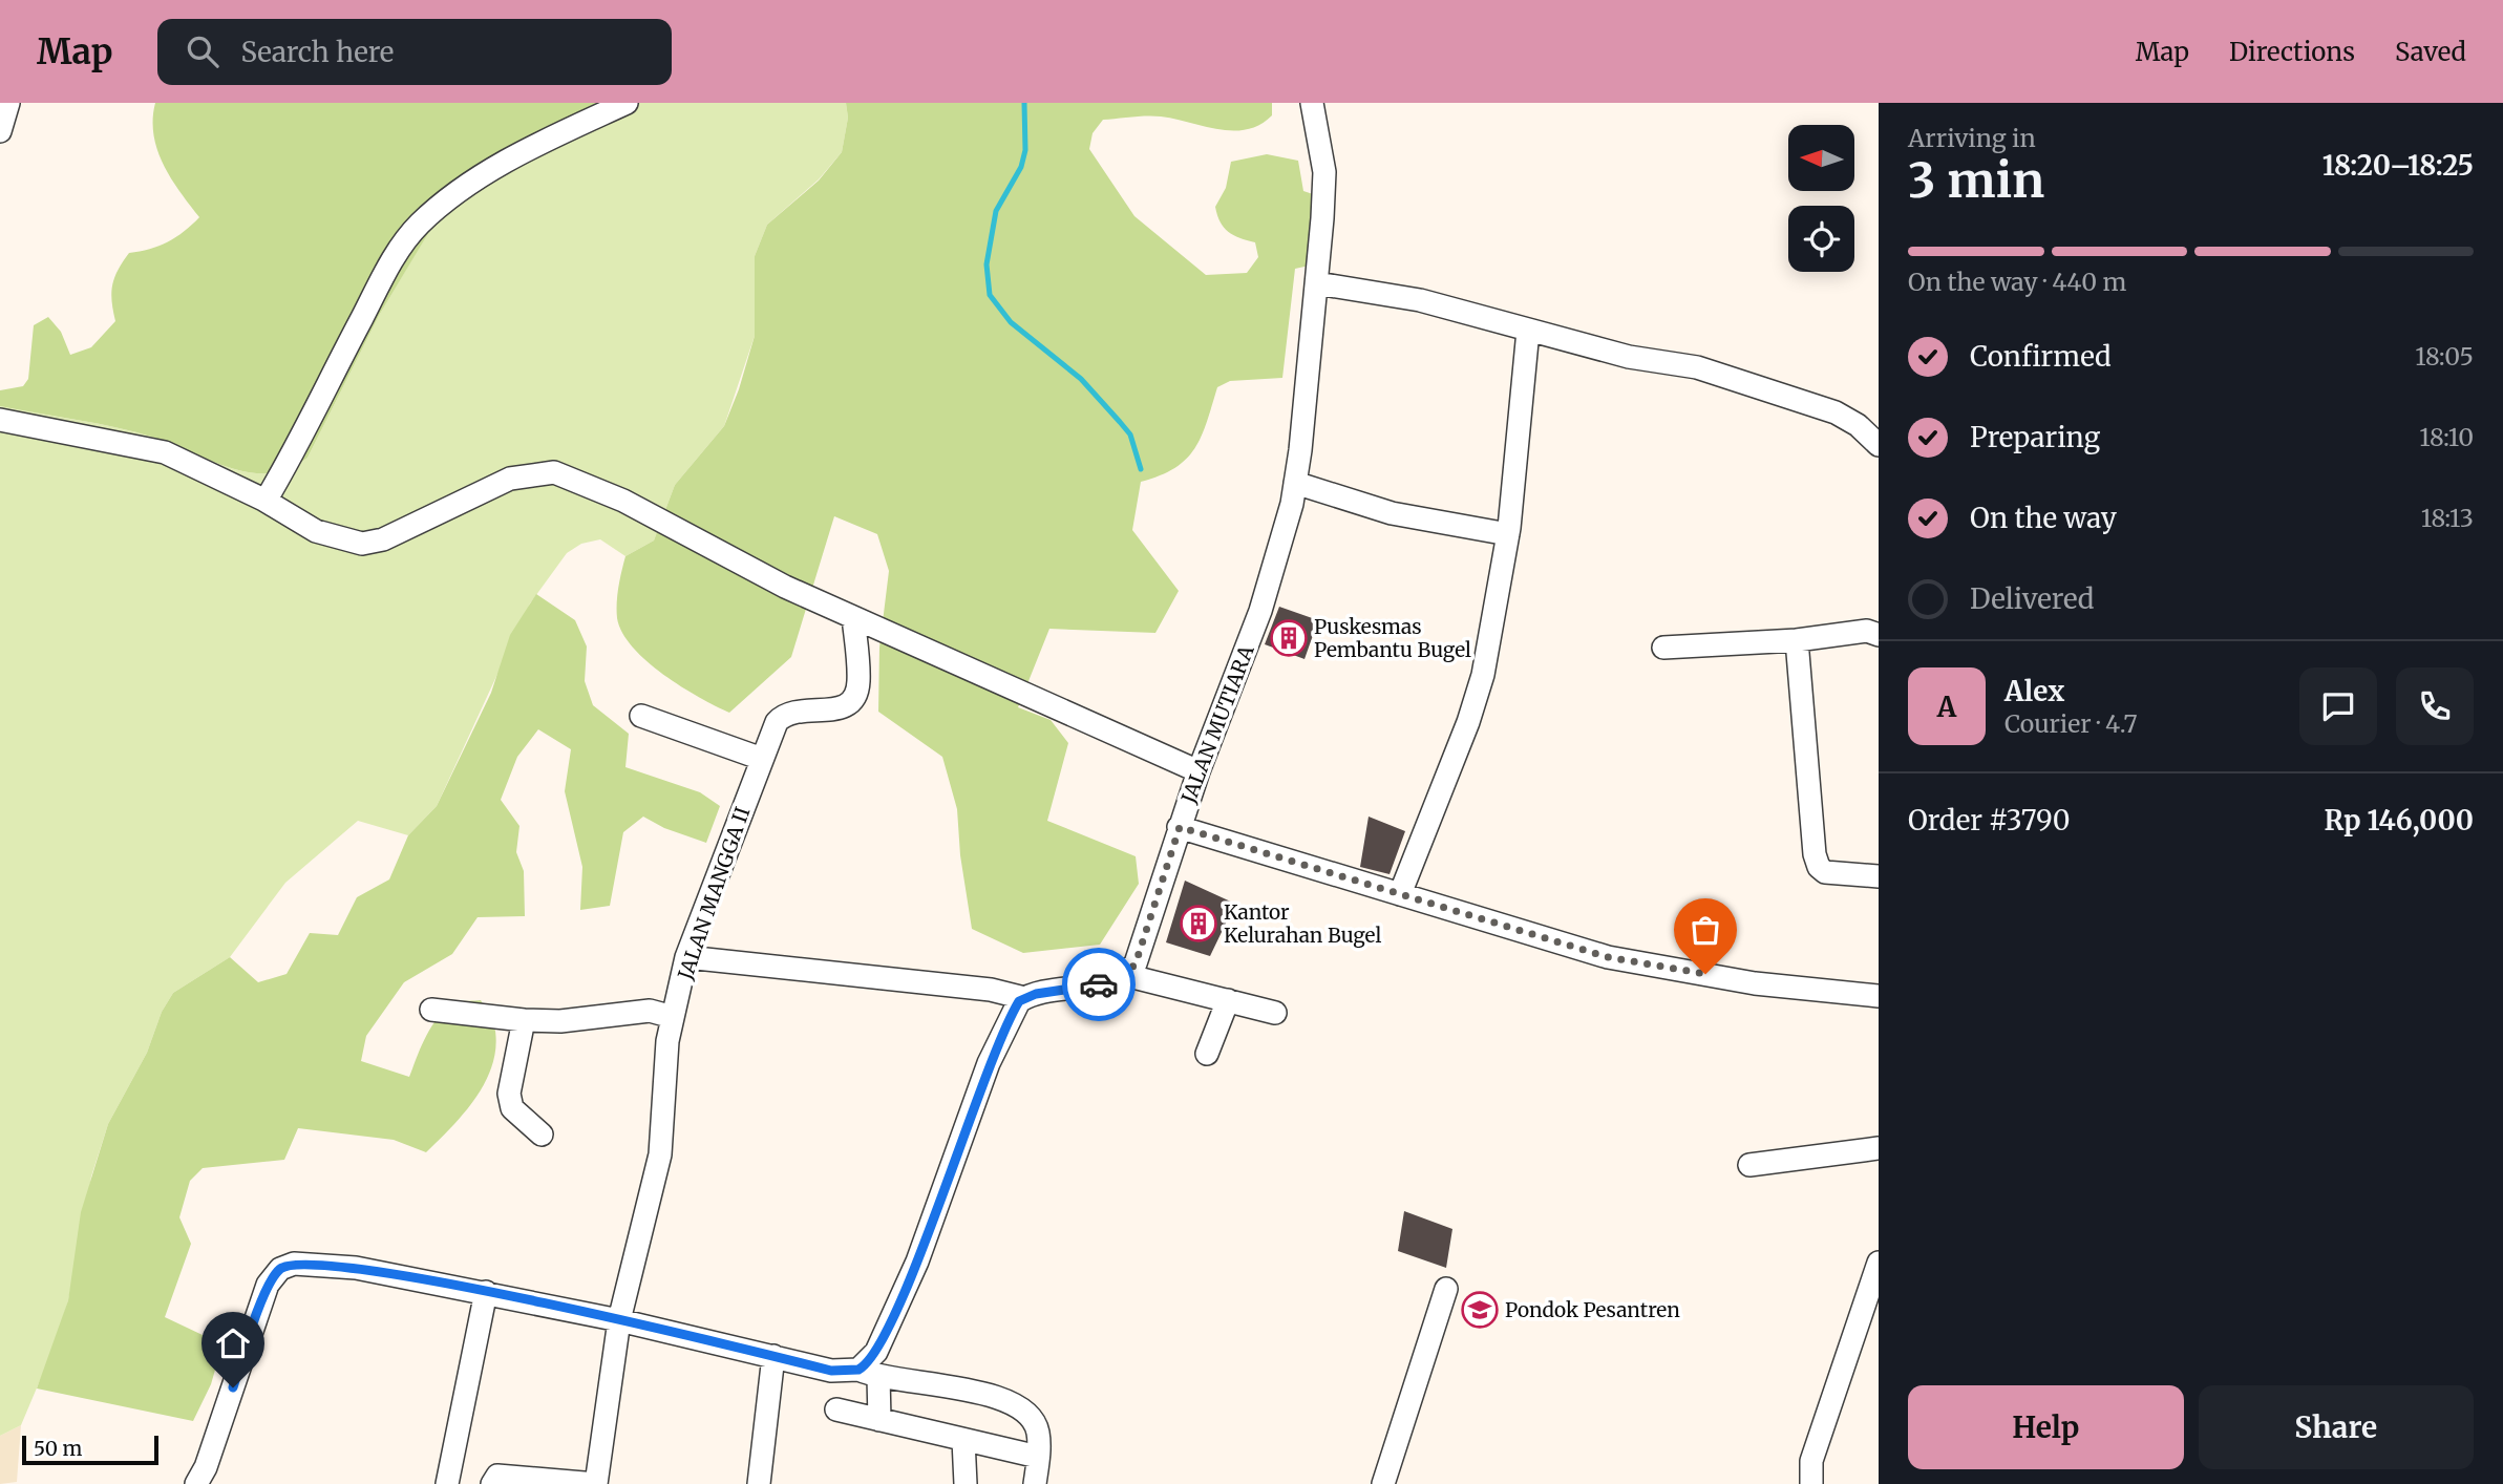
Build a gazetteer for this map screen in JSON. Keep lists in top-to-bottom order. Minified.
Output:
{"streets":{"street":["JALAN MUTIARA","JALAN MANGGA II"]},"places":{"building":["Puskesmas Pembantu Bugel","Kantor Kelurahan Bugel"],"school or university":["Pondok Pesantren"]},"scale_bar":"50 m","north":"left","page":{"header":"Map","search":"Search here","nav":["Map","Directions","Saved"],"heading":["3 min","Arriving in","18:20–18:25"],"panel":["Alex","Courier · 4.7","Order #3790","Rp 146,000"],"bar":"On the way · 440 m","list":[["Confirmed","18:05"],["Preparing","18:10"],["On the way","18:13"],"Delivered"],"round":"A","buttons":["Help","Share"],"scale":"50 m"}}
